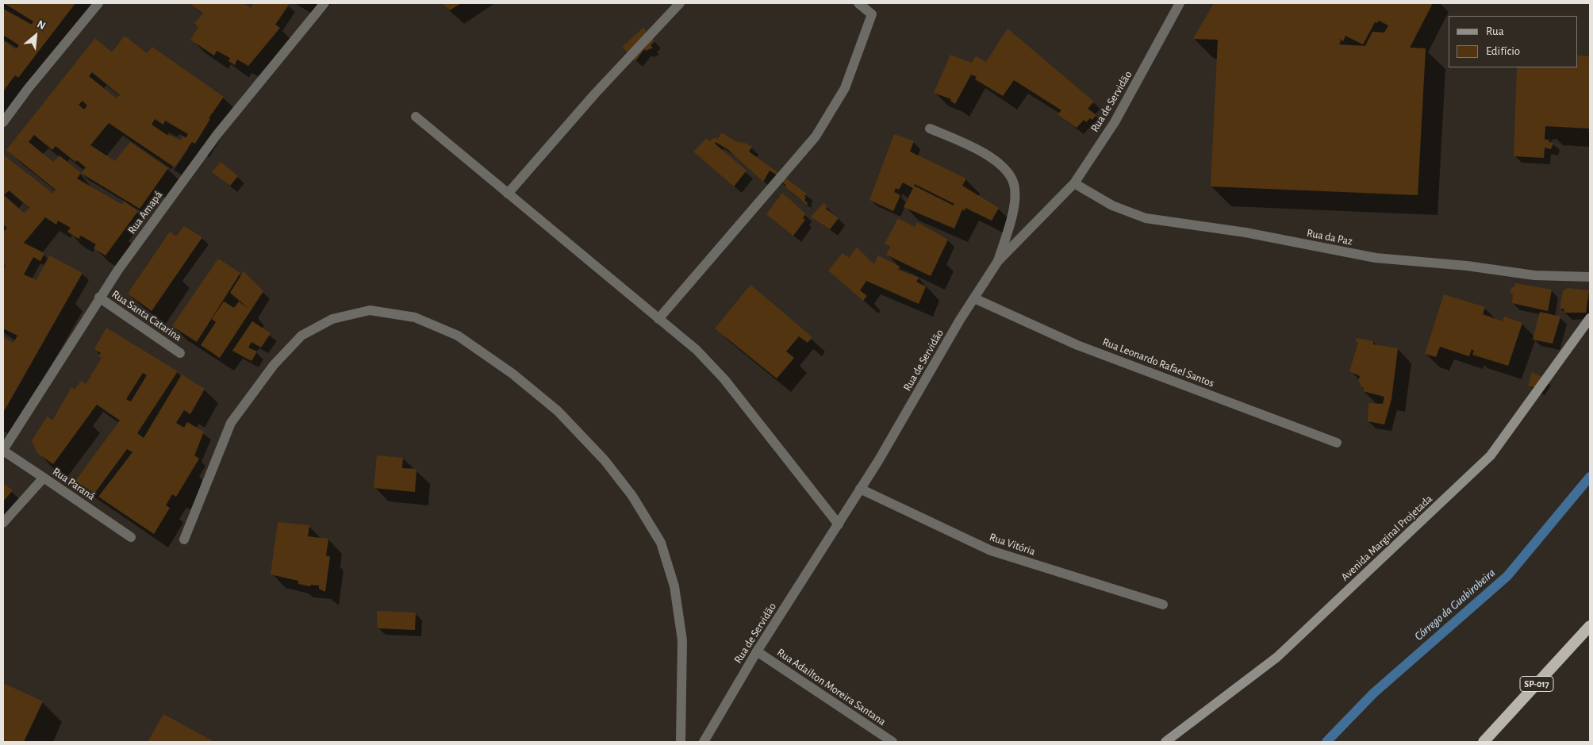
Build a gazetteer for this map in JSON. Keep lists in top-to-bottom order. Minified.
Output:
{"streets":{"highway":["SP-017"],"main road":["Avenida Marginal Projetada"],"street":["Rua de Servidão","Rua Amapá","Rua da Paz","Rua Santa Catarina","Rua Leonardo Rafael Santos","Rua Paraná","Rua Vitória","Rua Adailton Moreira Santana"]},"crossings":[["Rua de Servidão","Rua da Paz"],["Rua de Servidão","Rua Leonardo Rafael Santos"],["Rua de Servidão","Rua Vitória"],["Rua de Servidão","Rua Adailton Moreira Santana"],["Rua Amapá","Rua Santa Catarina"],["Rua Amapá","Rua Paraná"]],"water":["Córrego da Guabirobeira"],"legend":["Rua","Edifício"],"north":"top right"}
